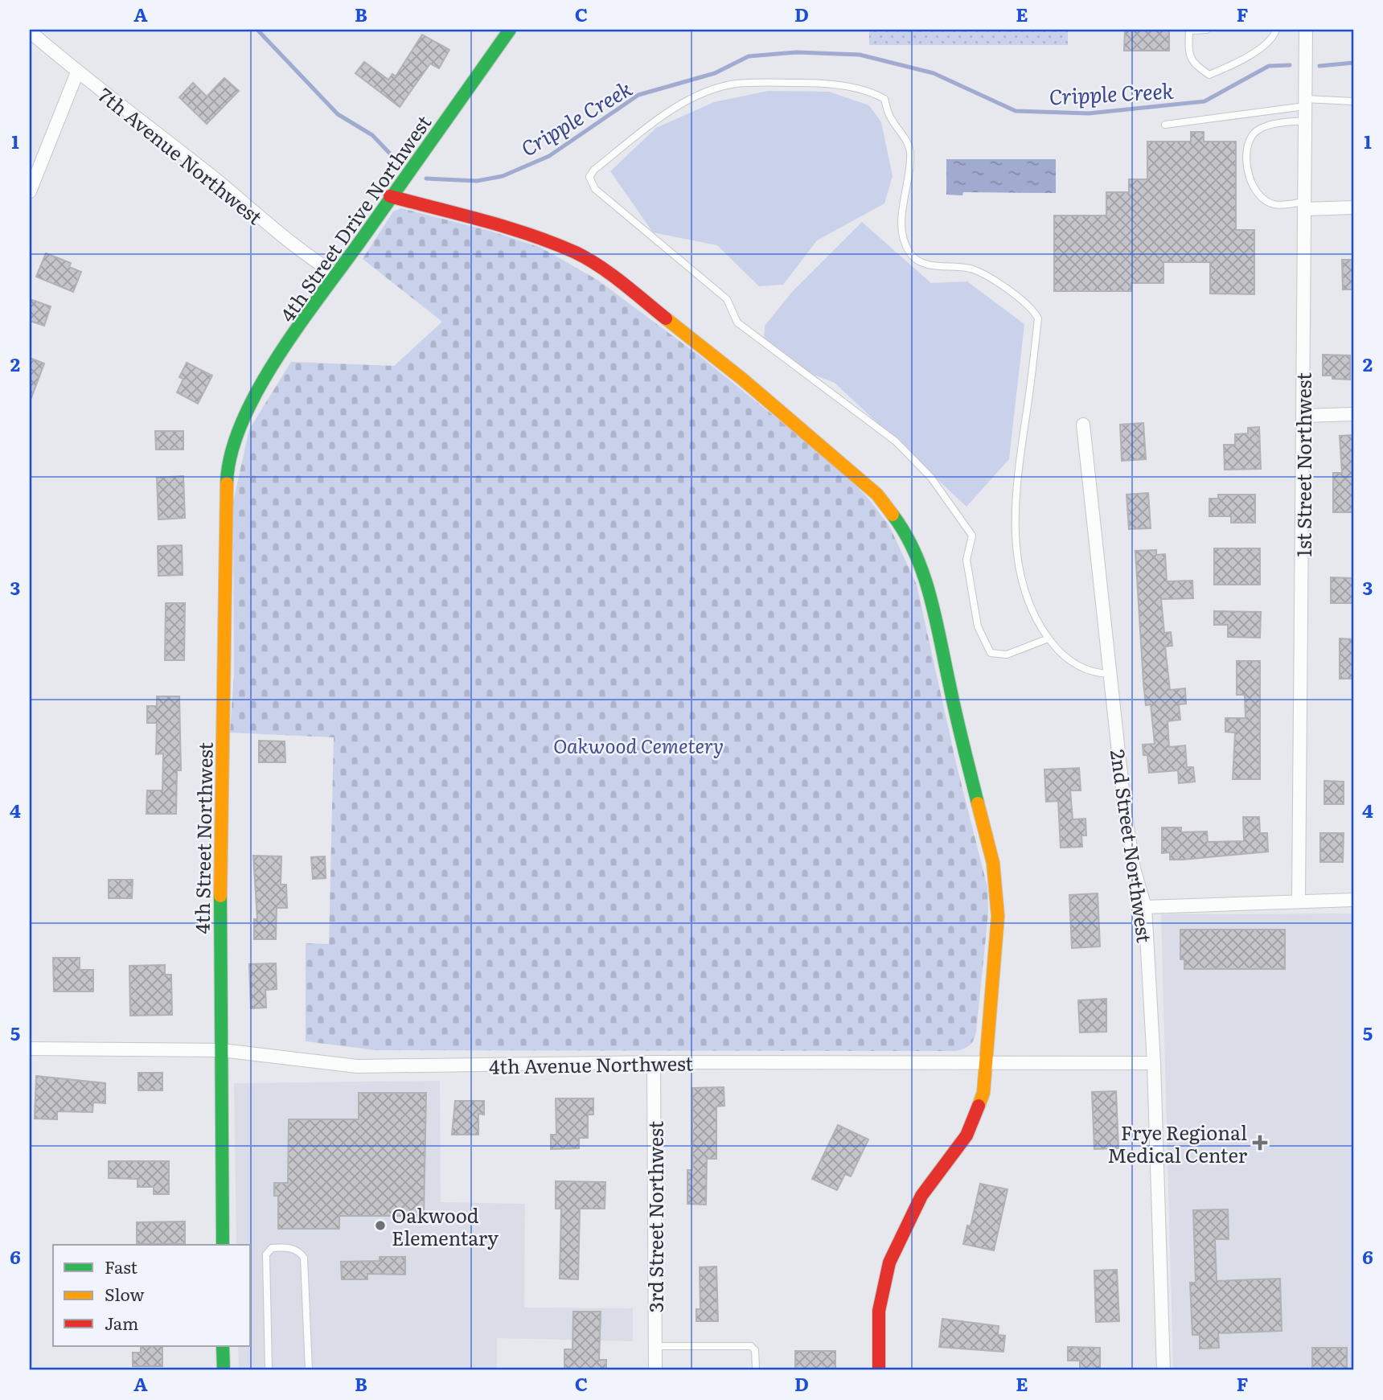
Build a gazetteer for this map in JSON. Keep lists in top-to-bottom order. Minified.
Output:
{"streets":{"street":["7th Avenue Northwest","4th Street Drive Northwest","1st Street Northwest","4th Street Northwest","2nd Street Northwest","4th Avenue Northwest","3rd Street Northwest"]},"crossings":[["7th Avenue Northwest","4th Street Drive Northwest"],["4th Street Drive Northwest","4th Street Northwest"],["4th Street Northwest","4th Avenue Northwest"],["2nd Street Northwest","4th Avenue Northwest"],["4th Avenue Northwest","3rd Street Northwest"]],"water":["Cripple Creek"],"parks":["Oakwood Cemetery"],"places":{"health":["Frye Regional Medical Center"],"other":["Oakwood Elementary"]},"legend":["Fast","Slow","Jam"],"grid":{"columns":["A","B","C","D","E","F"],"rows":["1","2","3","4","5","6"]}}
